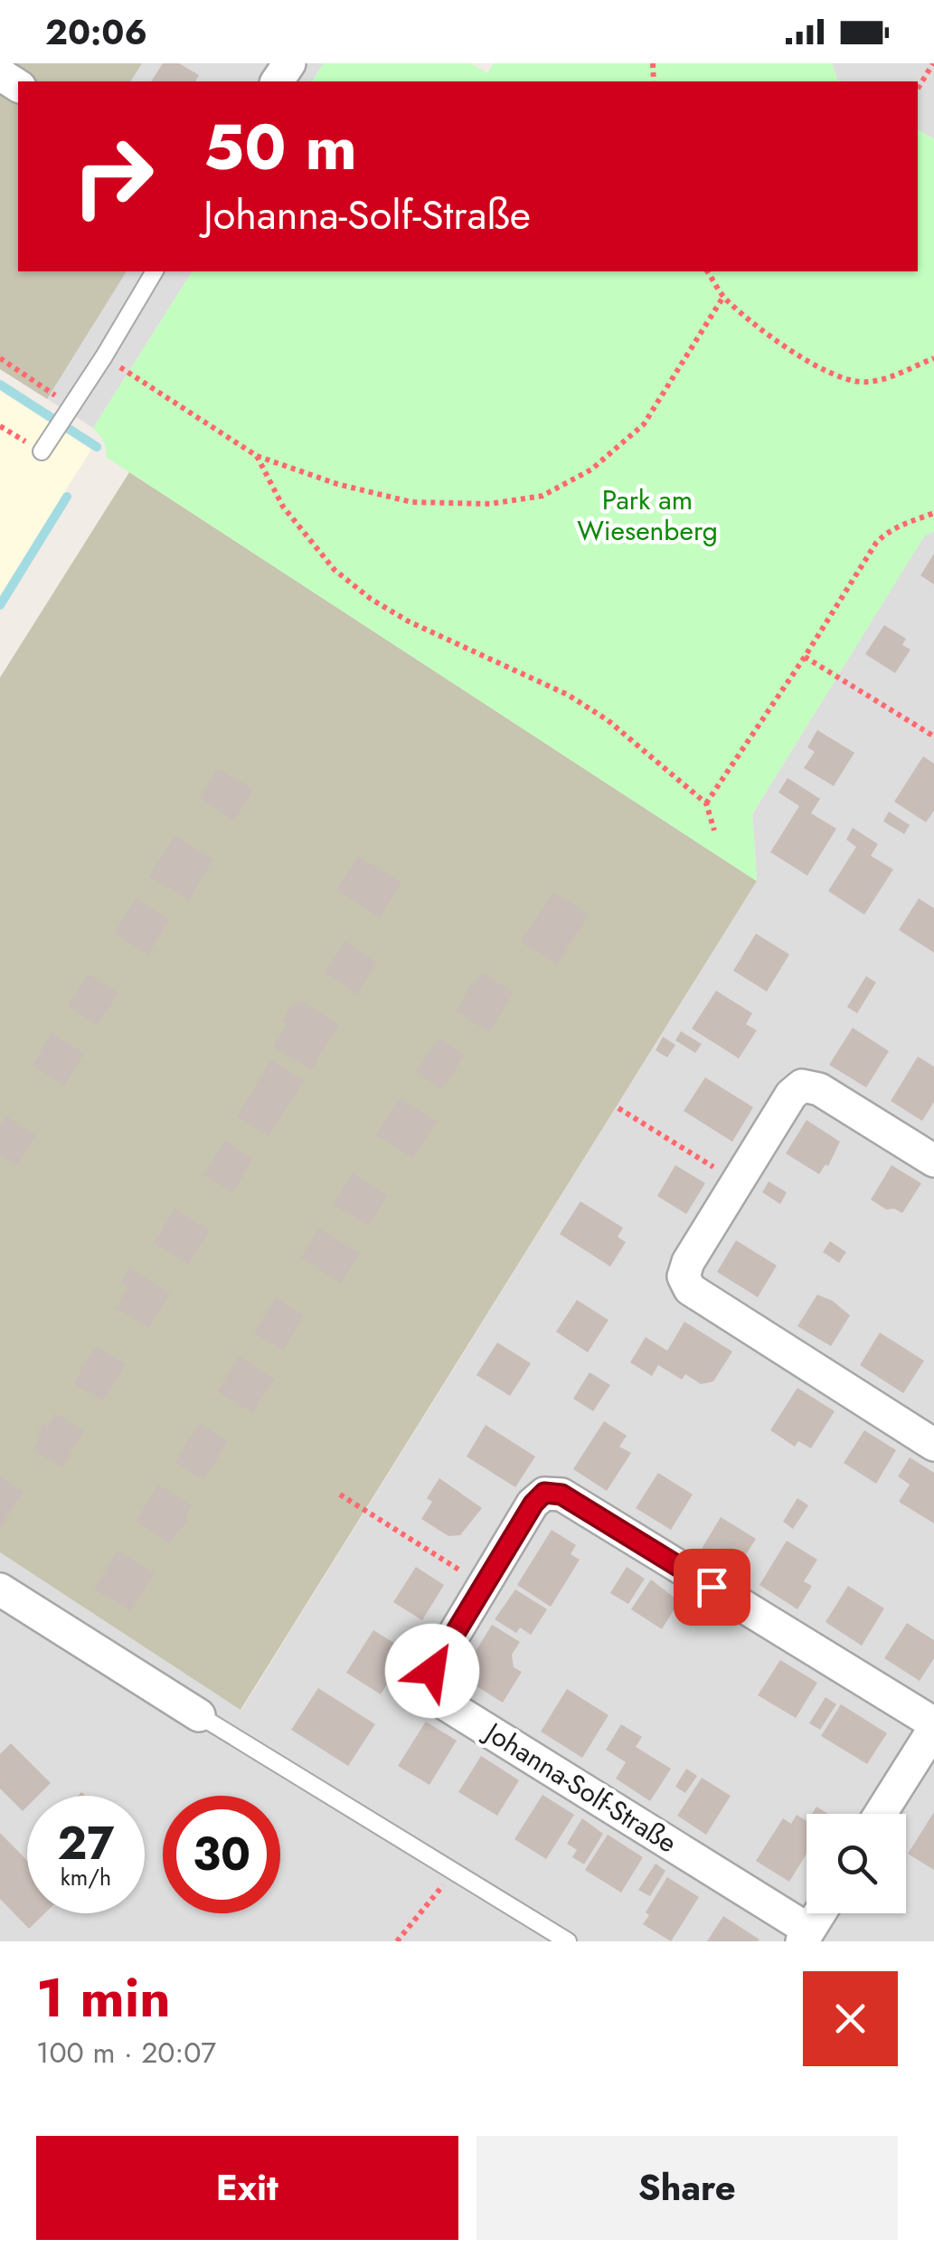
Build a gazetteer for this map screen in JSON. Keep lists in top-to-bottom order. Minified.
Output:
{"streets":{"street":["Johanna-Solf-Straße"]},"parks":["Park am Wiesenberg"],"page":{"status":"20:06","turn":["50 m","Johanna-Solf-Straße"],"speed":"27 km/h","limit":"30","heading":["1 min","100 m · 20:07"],"buttons":["Exit","Share"]}}
